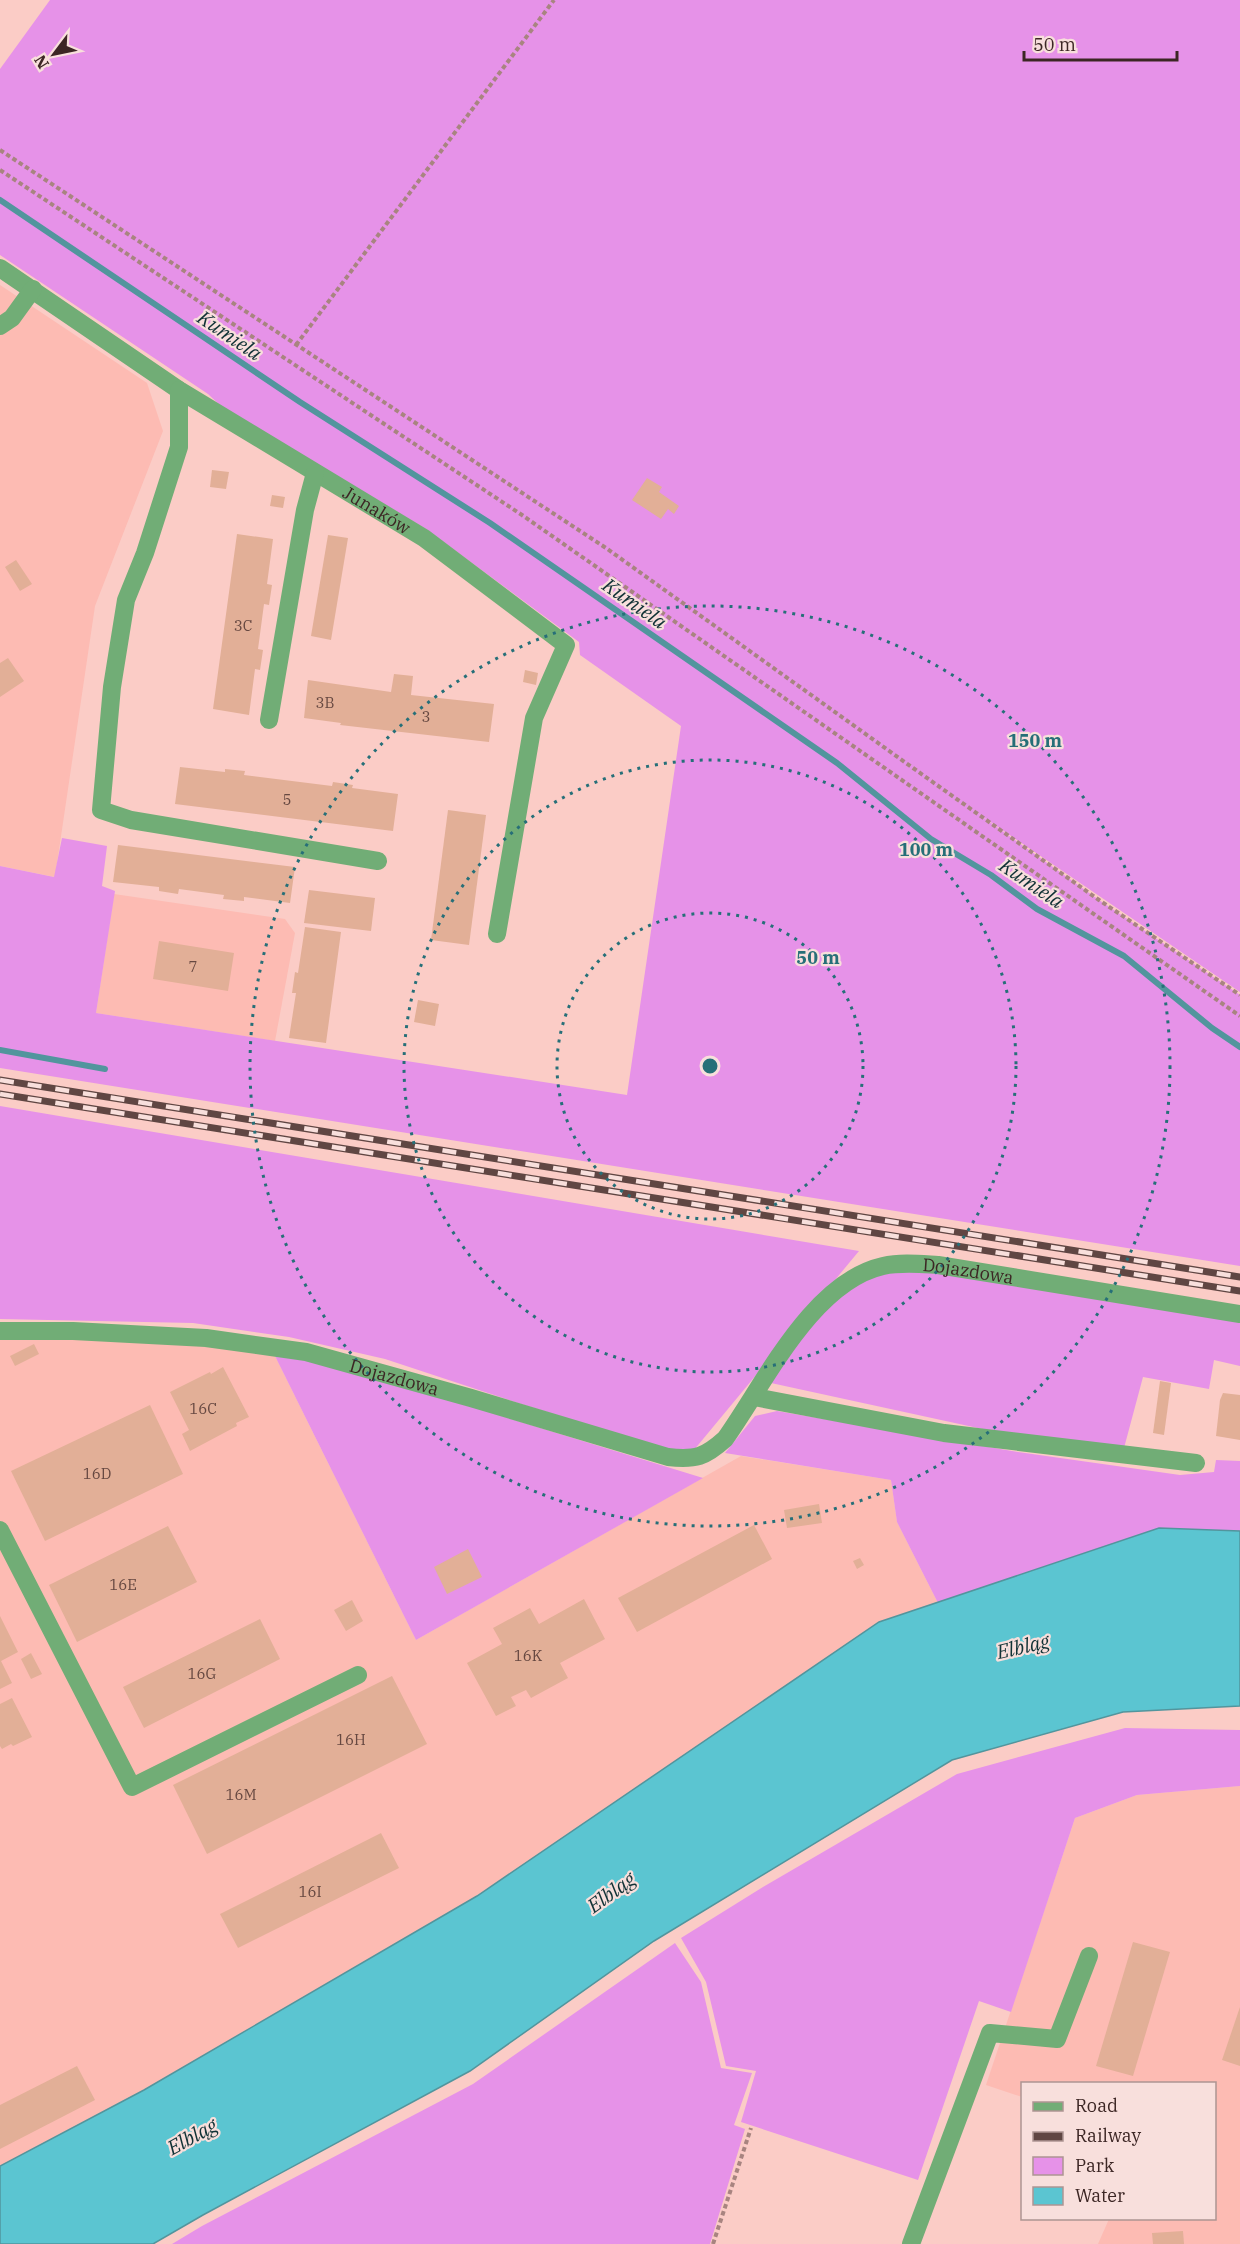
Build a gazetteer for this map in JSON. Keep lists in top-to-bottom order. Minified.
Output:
{"streets":{"street":["Junaków","Dojazdowa"]},"water":["Kumiela","Elbląg"],"house_numbers":["3C","3B","3","5","7","16C","16D","16E","16K","16G","16H","16M","16I"],"legend":["Road","Railway","Park","Water"],"scale_bar":"50 m","north":"bottom left","rings":["150 m","100 m","50 m"]}
